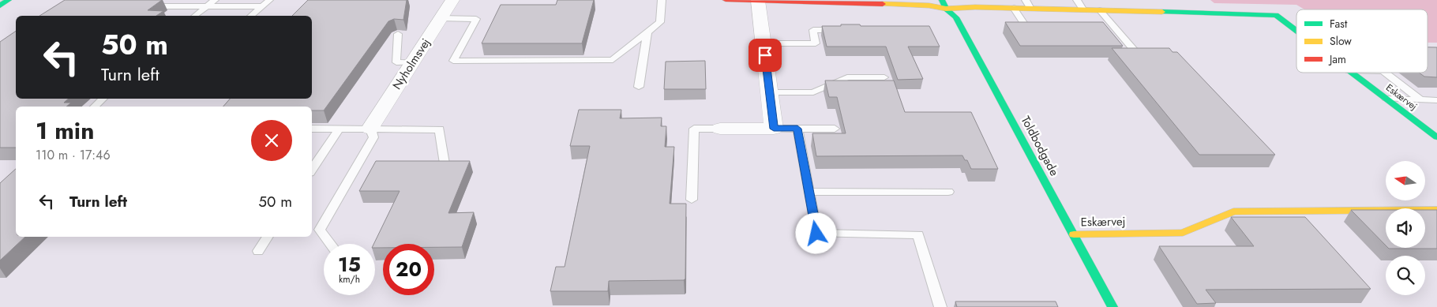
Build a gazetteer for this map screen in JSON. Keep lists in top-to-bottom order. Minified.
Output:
{"streets":{"street":["Nyholmsvej","Eskærvej","Toldbodgade"]},"crossings":[["Eskærvej","Toldbodgade"]],"legend":["Fast","Slow","Jam"],"north":"left","page":{"turn":["50 m","Turn left"],"heading":["1 min","110 m · 17:46"],"list":[{"name":"Turn left","value":"50 m"}],"speed":"15 km/h","limit":"20"}}
